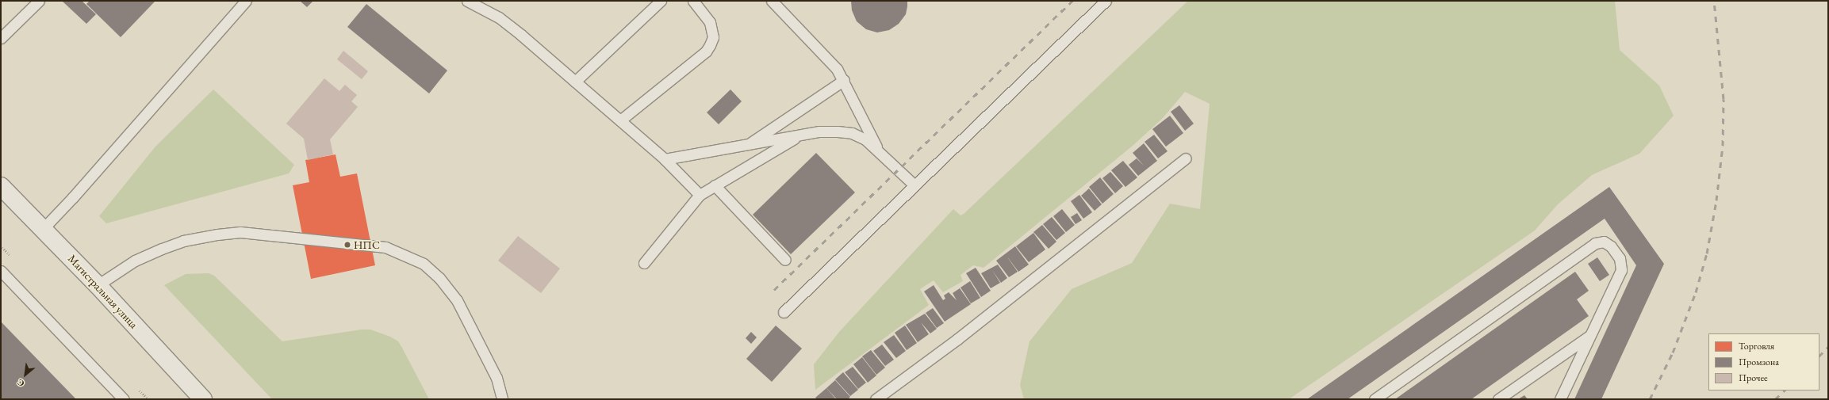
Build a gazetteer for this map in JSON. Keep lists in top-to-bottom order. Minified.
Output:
{"streets":{"main road":["Магистральная улица"]},"places":["НПС"],"legend":["Торговля","Промзона","Прочее"],"north":"bottom left"}
